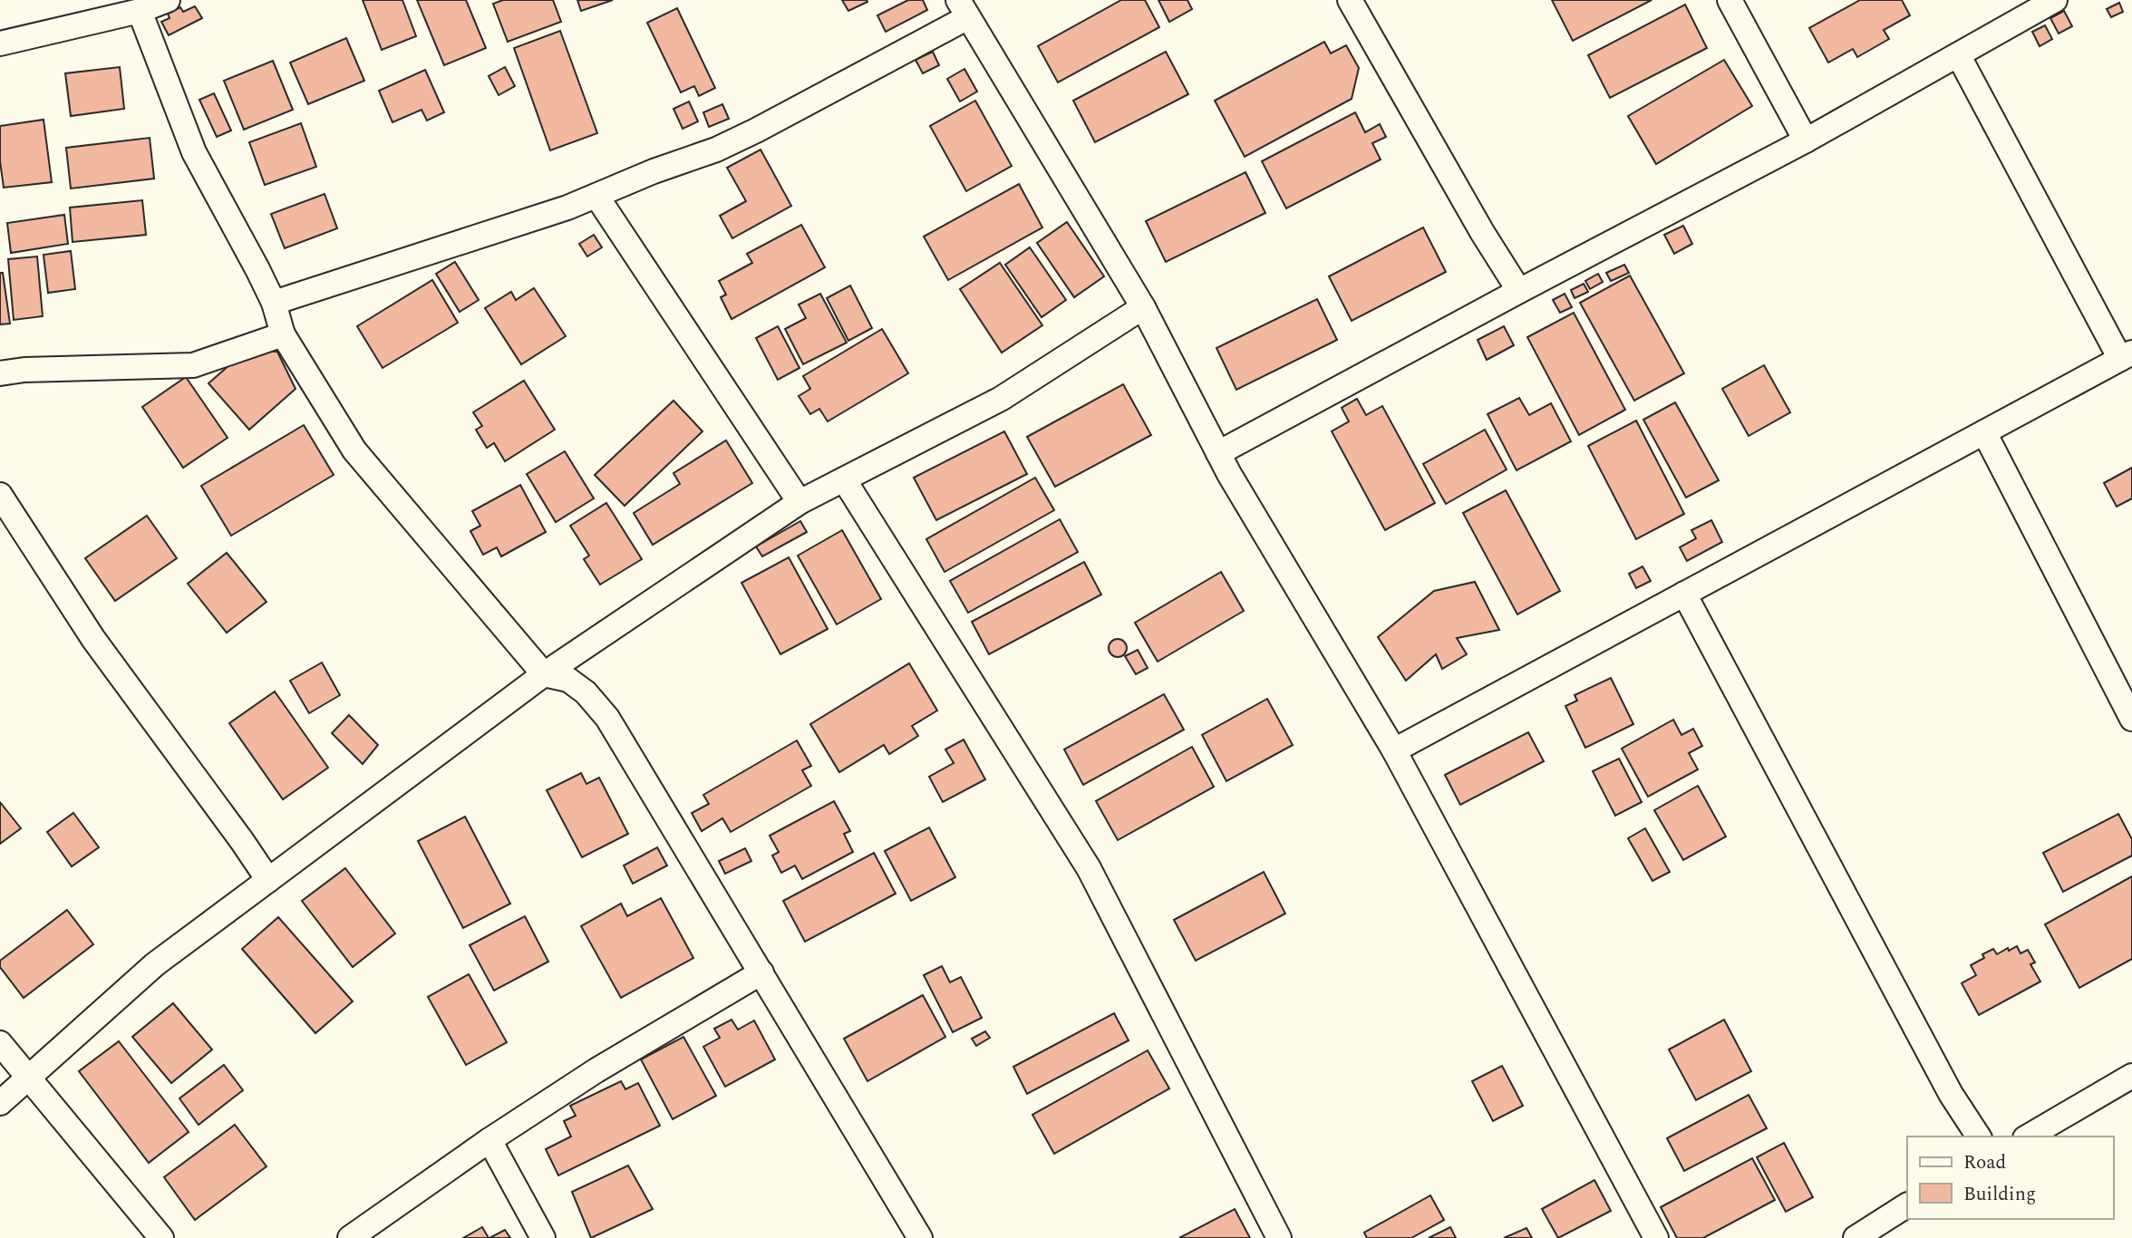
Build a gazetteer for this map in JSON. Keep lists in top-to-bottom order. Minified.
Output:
{"legend":["Road","Building"]}
